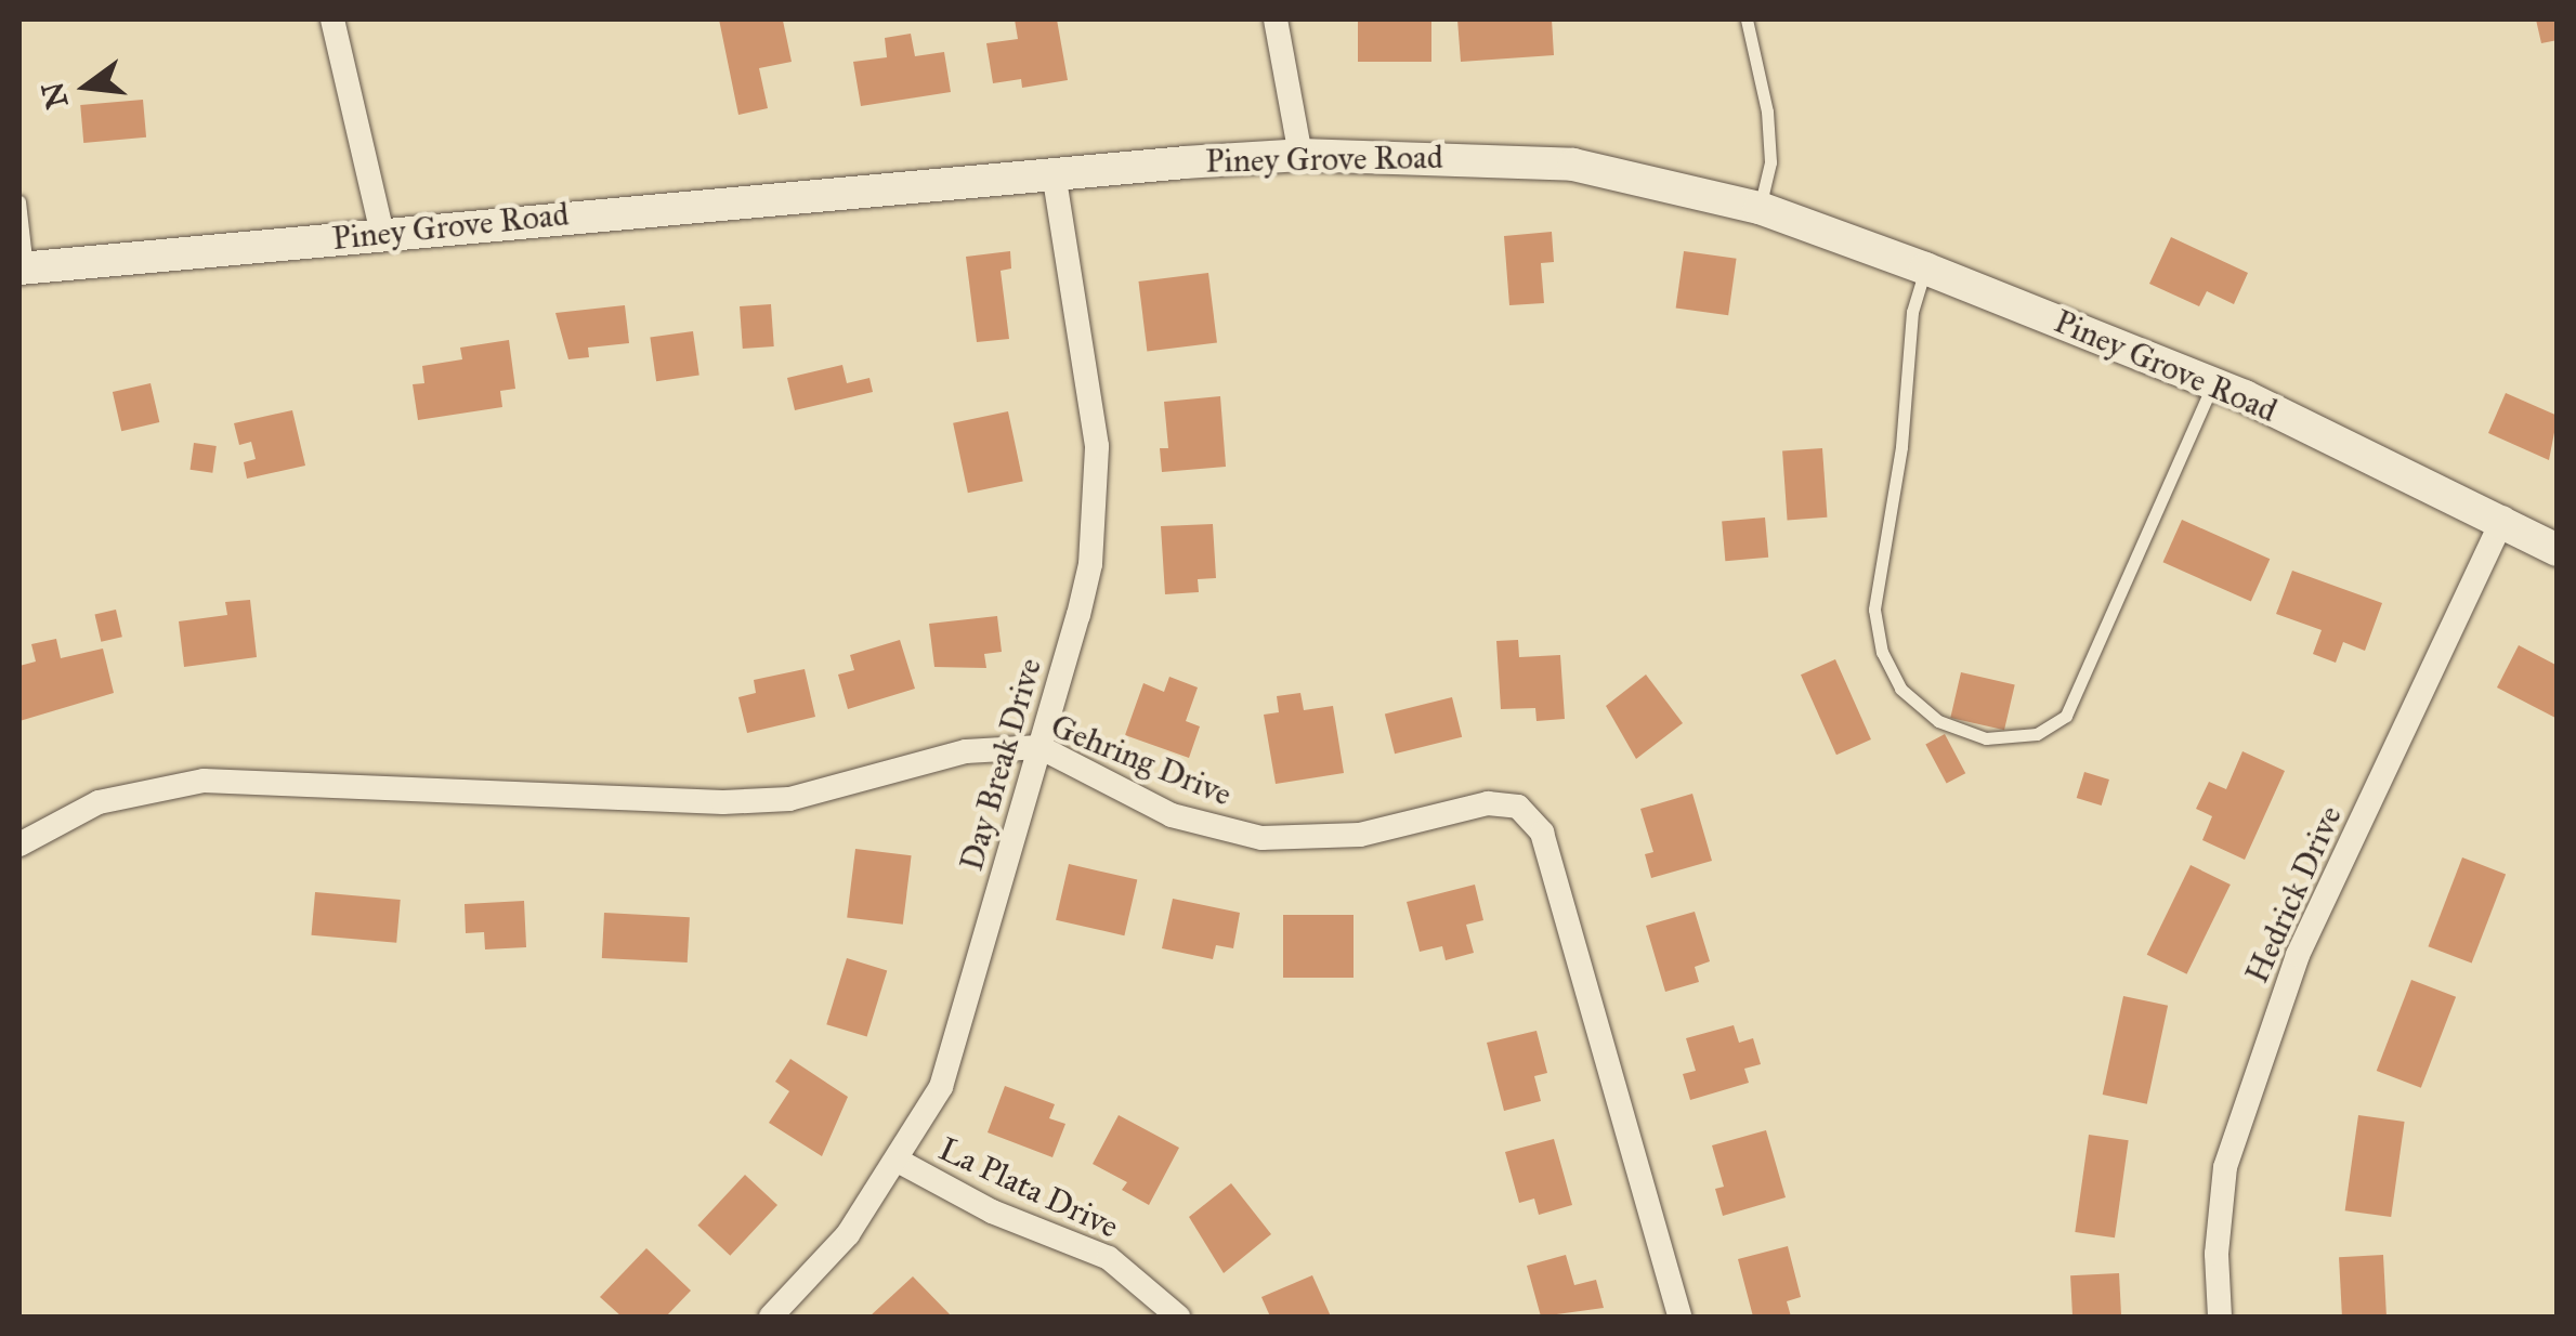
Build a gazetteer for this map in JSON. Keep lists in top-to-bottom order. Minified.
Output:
{"streets":{"main road":["Piney Grove Road"],"street":["Gehring Drive","Day Break Drive","Hedrick Drive","La Plata Drive"]},"crossings":[["Piney Grove Road","Day Break Drive"],["Piney Grove Road","Hedrick Drive"],["Gehring Drive","Day Break Drive"],["Day Break Drive","La Plata Drive"]],"north":"left"}
